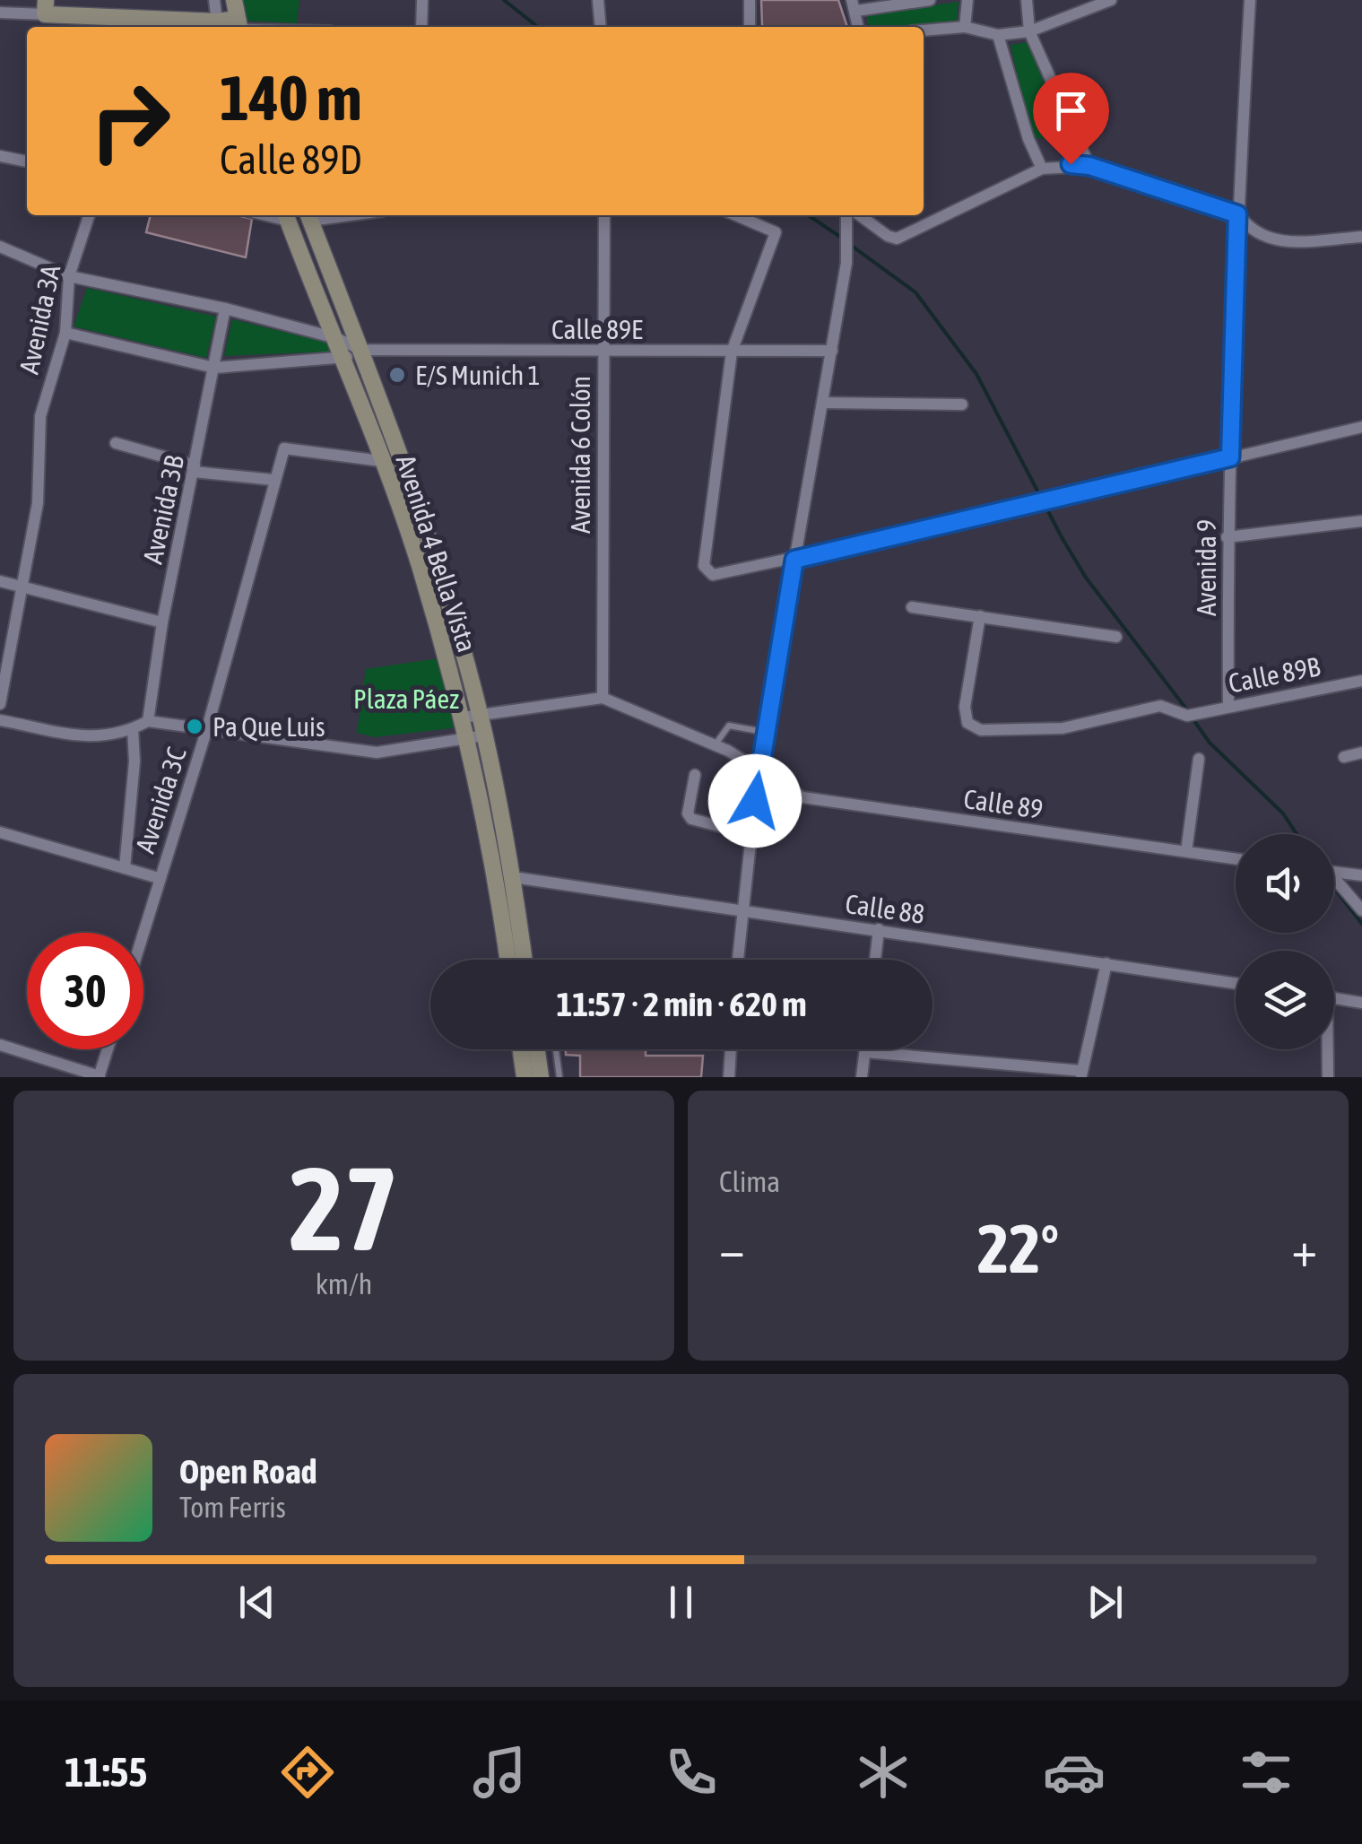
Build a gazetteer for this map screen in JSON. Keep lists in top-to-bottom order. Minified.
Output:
{"streets":{"street":["Avenida 3A","Calle 89E","Avenida 6 Colón","Avenida 3B","Avenida 4 Bella Vista","Avenida 9","Calle 89B","Avenida 3C","Calle 89","Calle 88"]},"crossings":[["Calle 89E","Avenida 6 Colón"],["Calle 89E","Avenida 4 Bella Vista"],["Avenida 6 Colón","Calle 89"],["Avenida 4 Bella Vista","Avenida 3C"],["Avenida 4 Bella Vista","Calle 88"],["Avenida 9","Calle 89B"]],"parks":["Plaza Páez"],"places":["E/S Munich 1","Pa Que Luis"],"page":{"turn":["140 m","Calle 89D"],"limit":"30","trip":"11:57 · 2 min · 620 m","tile":[["27","km/h"],"Clima"],"heat":["−","22°","+"],"song":["Open Road","Tom Ferris"],"tabs":"11:55"}}
